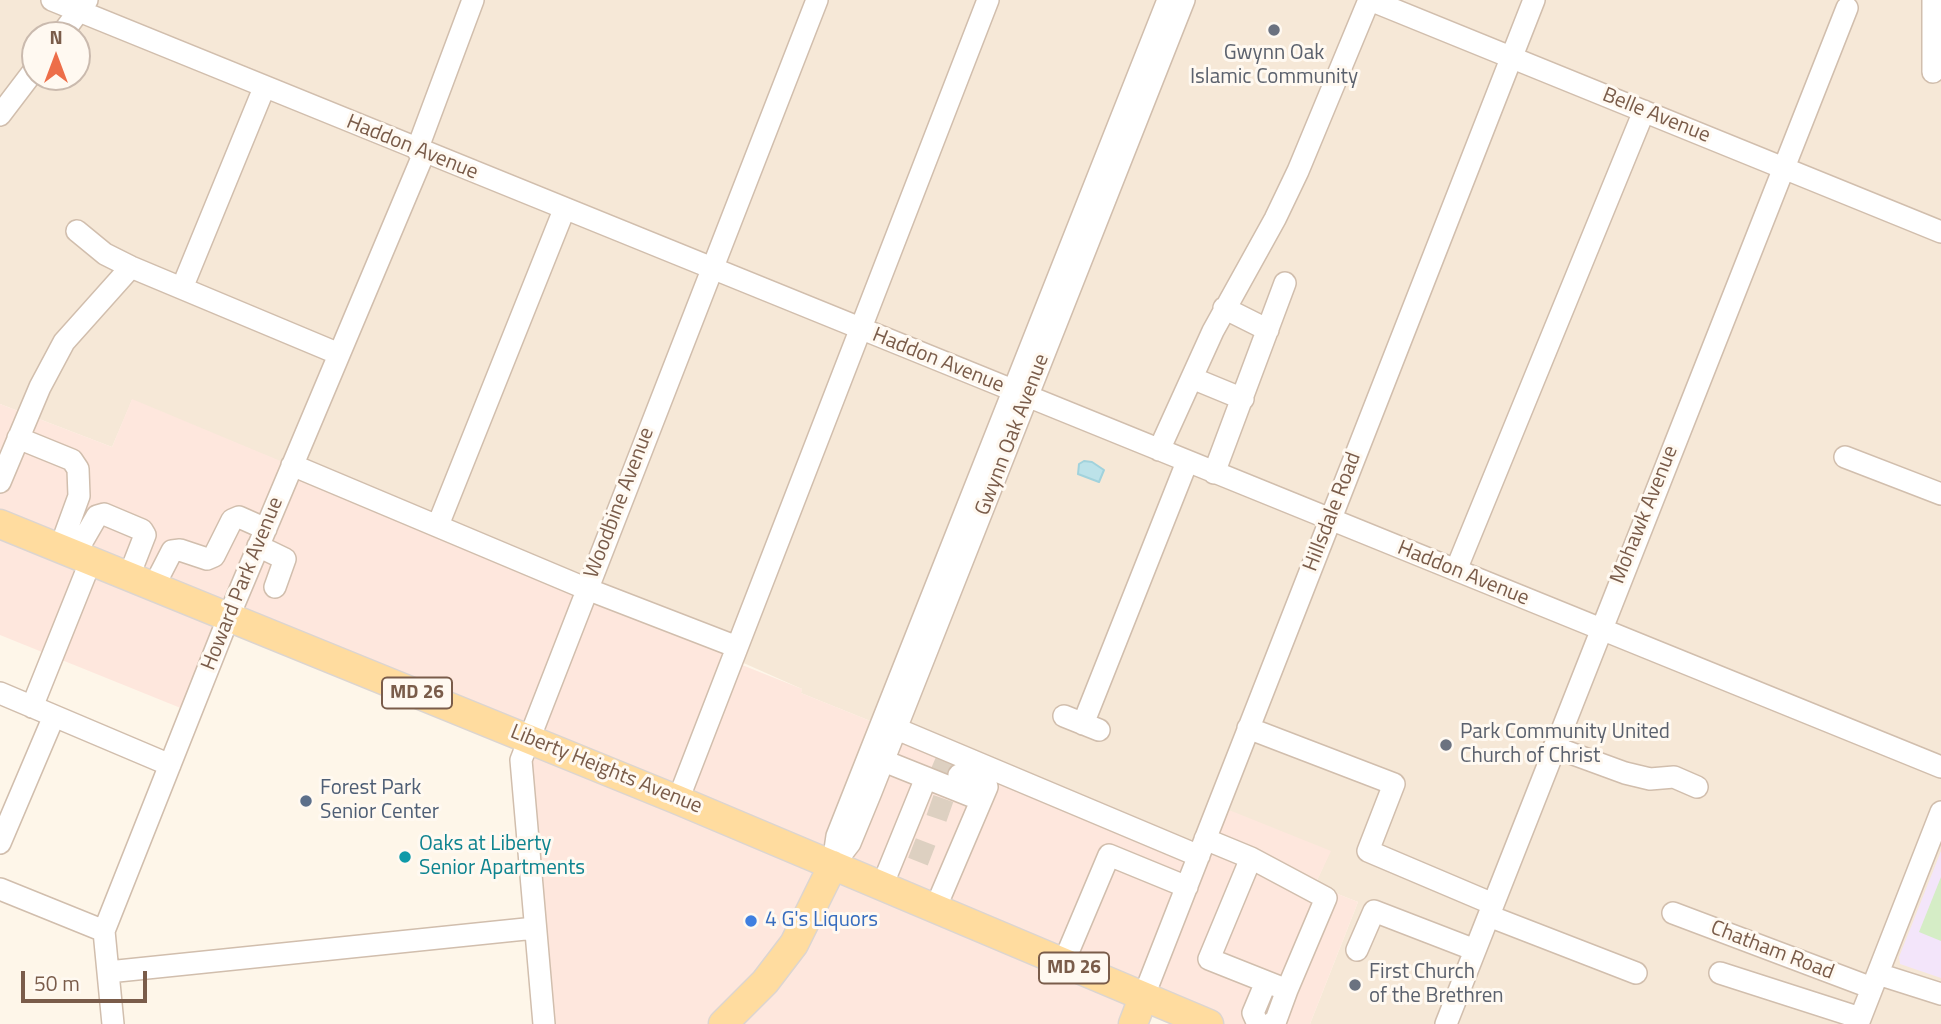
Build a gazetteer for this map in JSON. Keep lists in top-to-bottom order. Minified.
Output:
{"streets":{"main road":["Gwynn Oak Avenue","Hillsdale Road","MD 26","Liberty Heights Avenue"],"street":["Belle Avenue","Haddon Avenue","Woodbine Avenue","Mohawk Avenue","Howard Park Avenue","Chatham Road"]},"crossings":[["Belle Avenue","Hillsdale Road"],["Belle Avenue","Mohawk Avenue"],["Haddon Avenue","Gwynn Oak Avenue"],["Haddon Avenue","Woodbine Avenue"],["Haddon Avenue","Hillsdale Road"],["Haddon Avenue","Mohawk Avenue"],["Haddon Avenue","Howard Park Avenue"],["Gwynn Oak Avenue","Liberty Heights Avenue"],["Woodbine Avenue","Liberty Heights Avenue"],["Hillsdale Road","Liberty Heights Avenue"],["Howard Park Avenue","Liberty Heights Avenue"]],"places":["Gwynn Oak Islamic Community","Park Community United Church of Christ","Forest Park Senior Center","Oaks at Liberty Senior Apartments","4 G's Liquors","First Church of the Brethren"],"scale_bar":"50 m","north":"top"}
